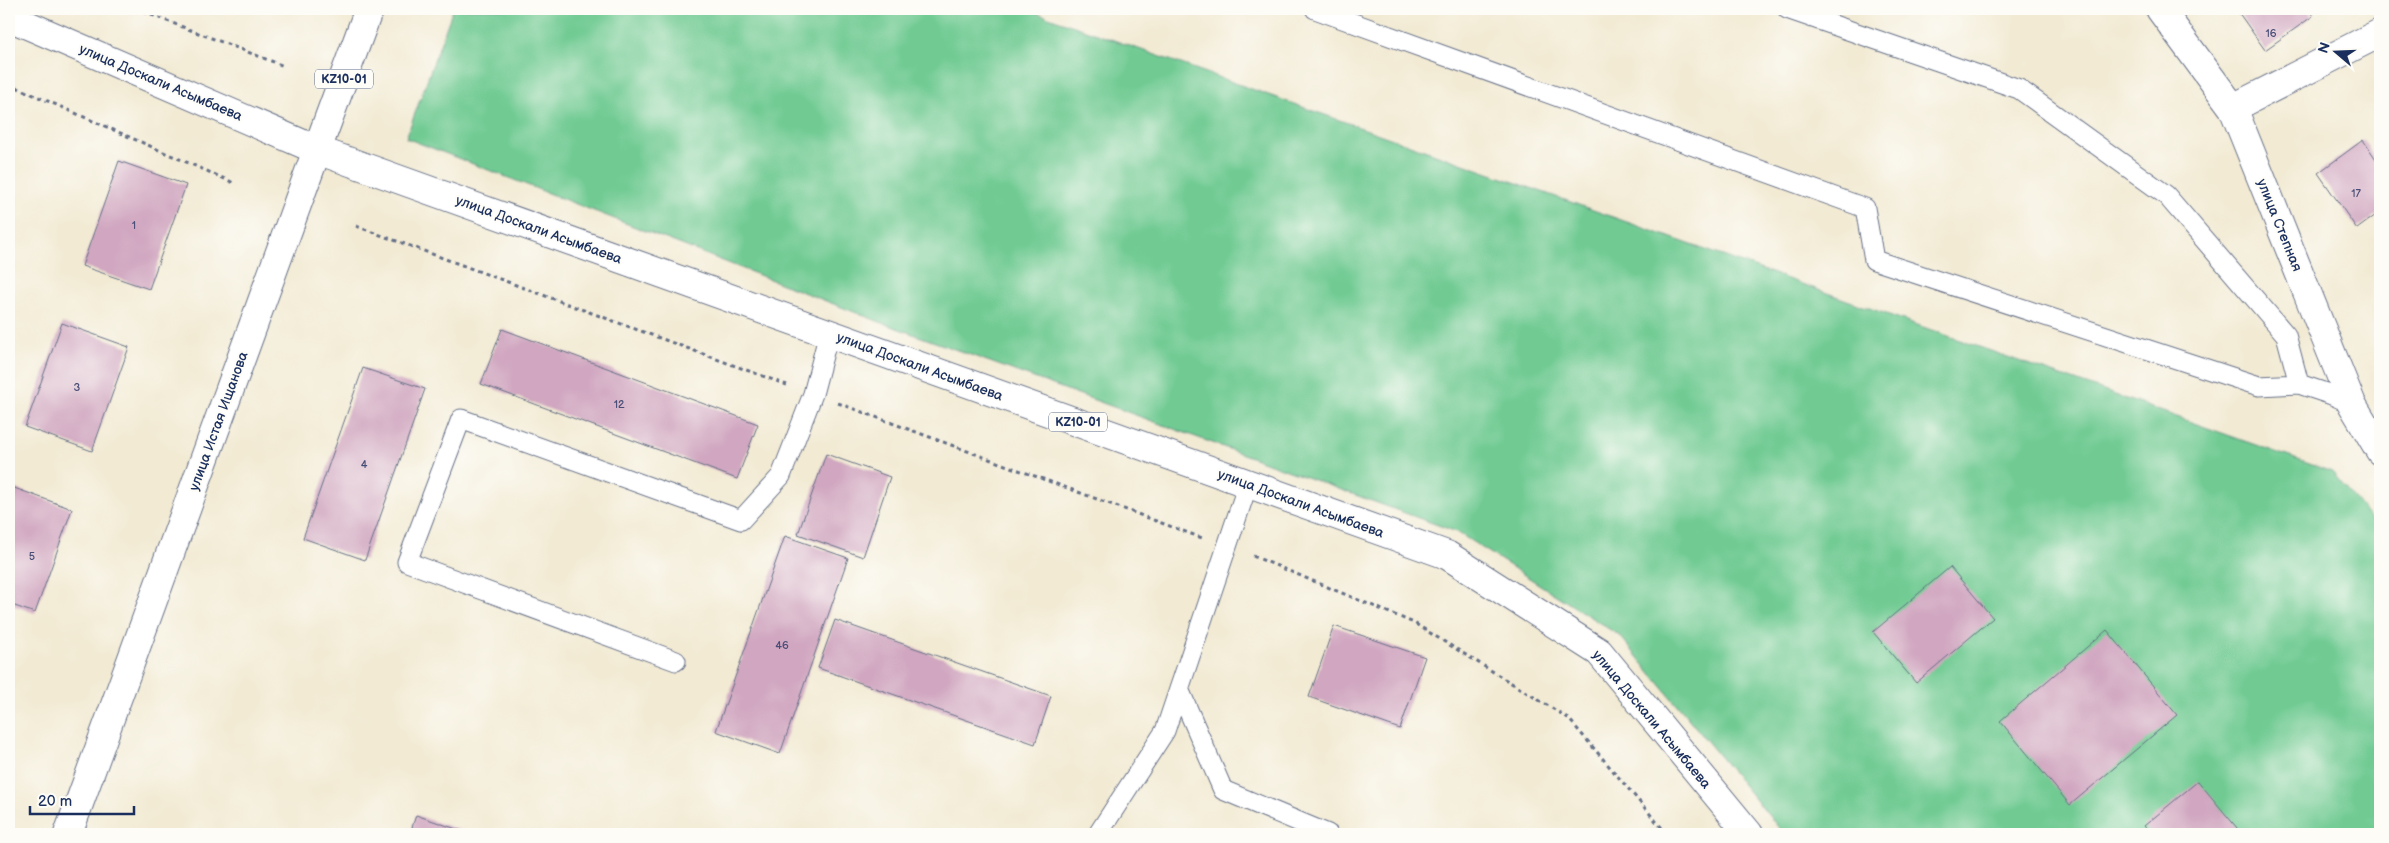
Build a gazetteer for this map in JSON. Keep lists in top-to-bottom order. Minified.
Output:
{"streets":{"main road":["KZ10-01","улица Доскали Асымбаева","улица Степная","улица Истая Ищанова"]},"crossings":[["улица Доскали Асымбаева","улица Истая Ищанова"]],"house_numbers":["16","17","1","3","12","4","5","46"],"scale_bar":"20 m","north":"left"}
